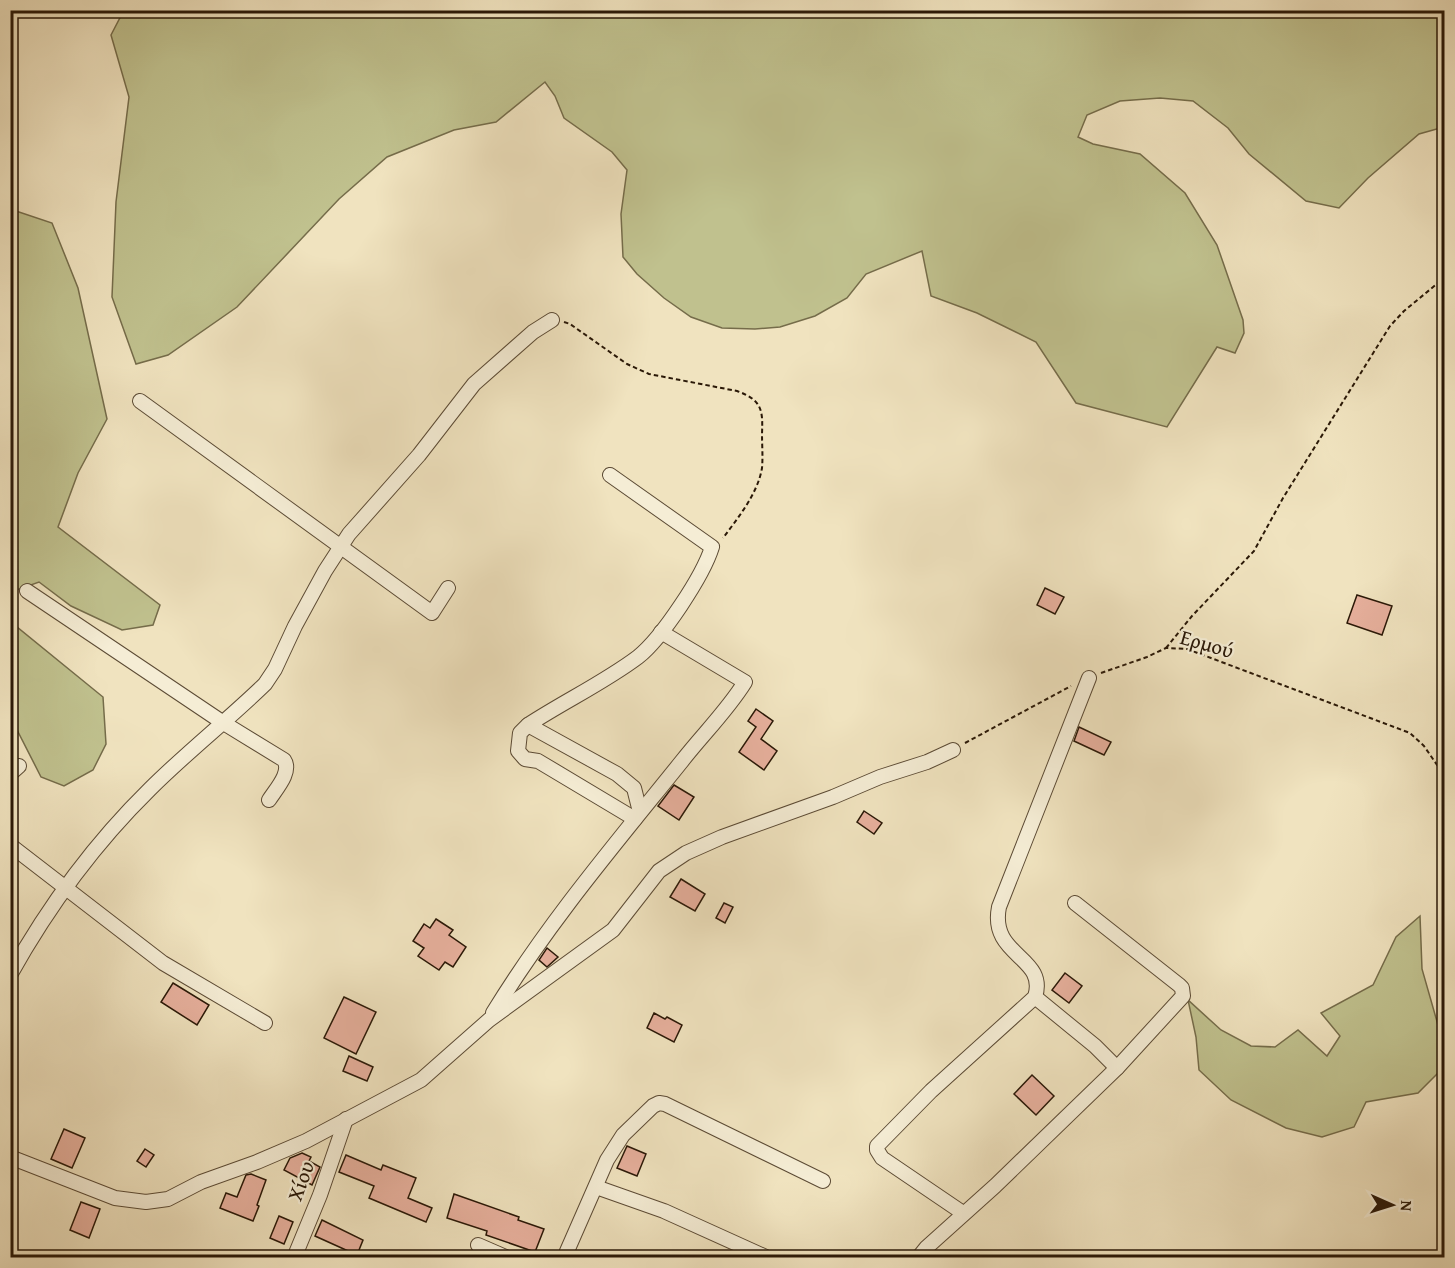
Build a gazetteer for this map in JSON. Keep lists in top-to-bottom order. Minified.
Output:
{"streets":{"street":["Χίου"],"path":["Ερμού"]},"north":"right"}
